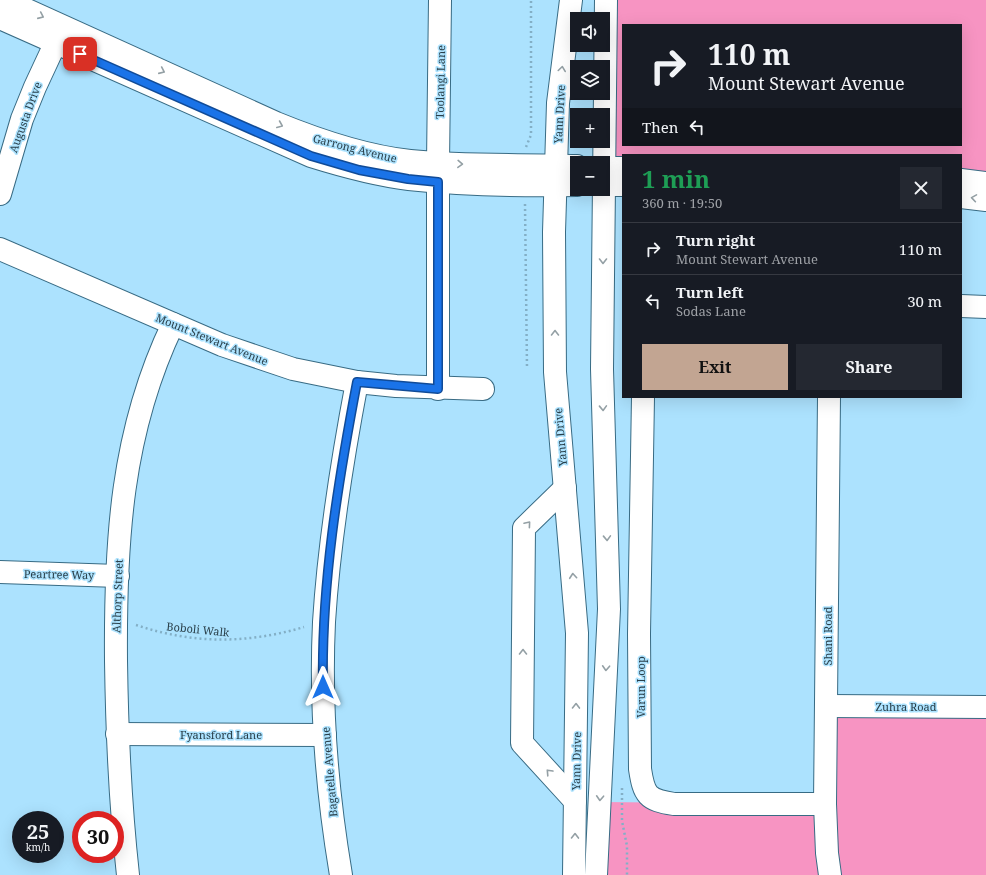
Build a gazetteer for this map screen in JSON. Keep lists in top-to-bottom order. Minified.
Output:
{"streets":{"street":["Toolangi Lane","Yann Drive","Augusta Drive","Garrong Avenue","Mount Stewart Avenue","Peartree Way","Althorp Street","Shani Road","Varun Loop","Zuhra Road","Fyansford Lane","Bagatelle Avenue"],"path":["Boboli Walk"]},"crossings":[["Toolangi Lane","Garrong Avenue"],["Toolangi Lane","Mount Stewart Avenue"],["Yann Drive","Garrong Avenue"],["Augusta Drive","Garrong Avenue"],["Mount Stewart Avenue","Althorp Street"],["Mount Stewart Avenue","Bagatelle Avenue"],["Peartree Way","Althorp Street"],["Althorp Street","Fyansford Lane"],["Shani Road","Varun Loop"],["Shani Road","Zuhra Road"],["Fyansford Lane","Bagatelle Avenue"]],"page":{"map_buttons":["+","−"],"turn":["110 m","Mount Stewart Avenue"],"then":"Then","heading":["1 min","360 m · 19:50"],"list":[{"name":"Turn right","note":"Mount Stewart Avenue","value":"110 m"},{"name":"Turn left","note":"Sodas Lane","value":"30 m"}],"buttons":["Exit","Share"],"speed":"25 km/h","limit":"30"}}
